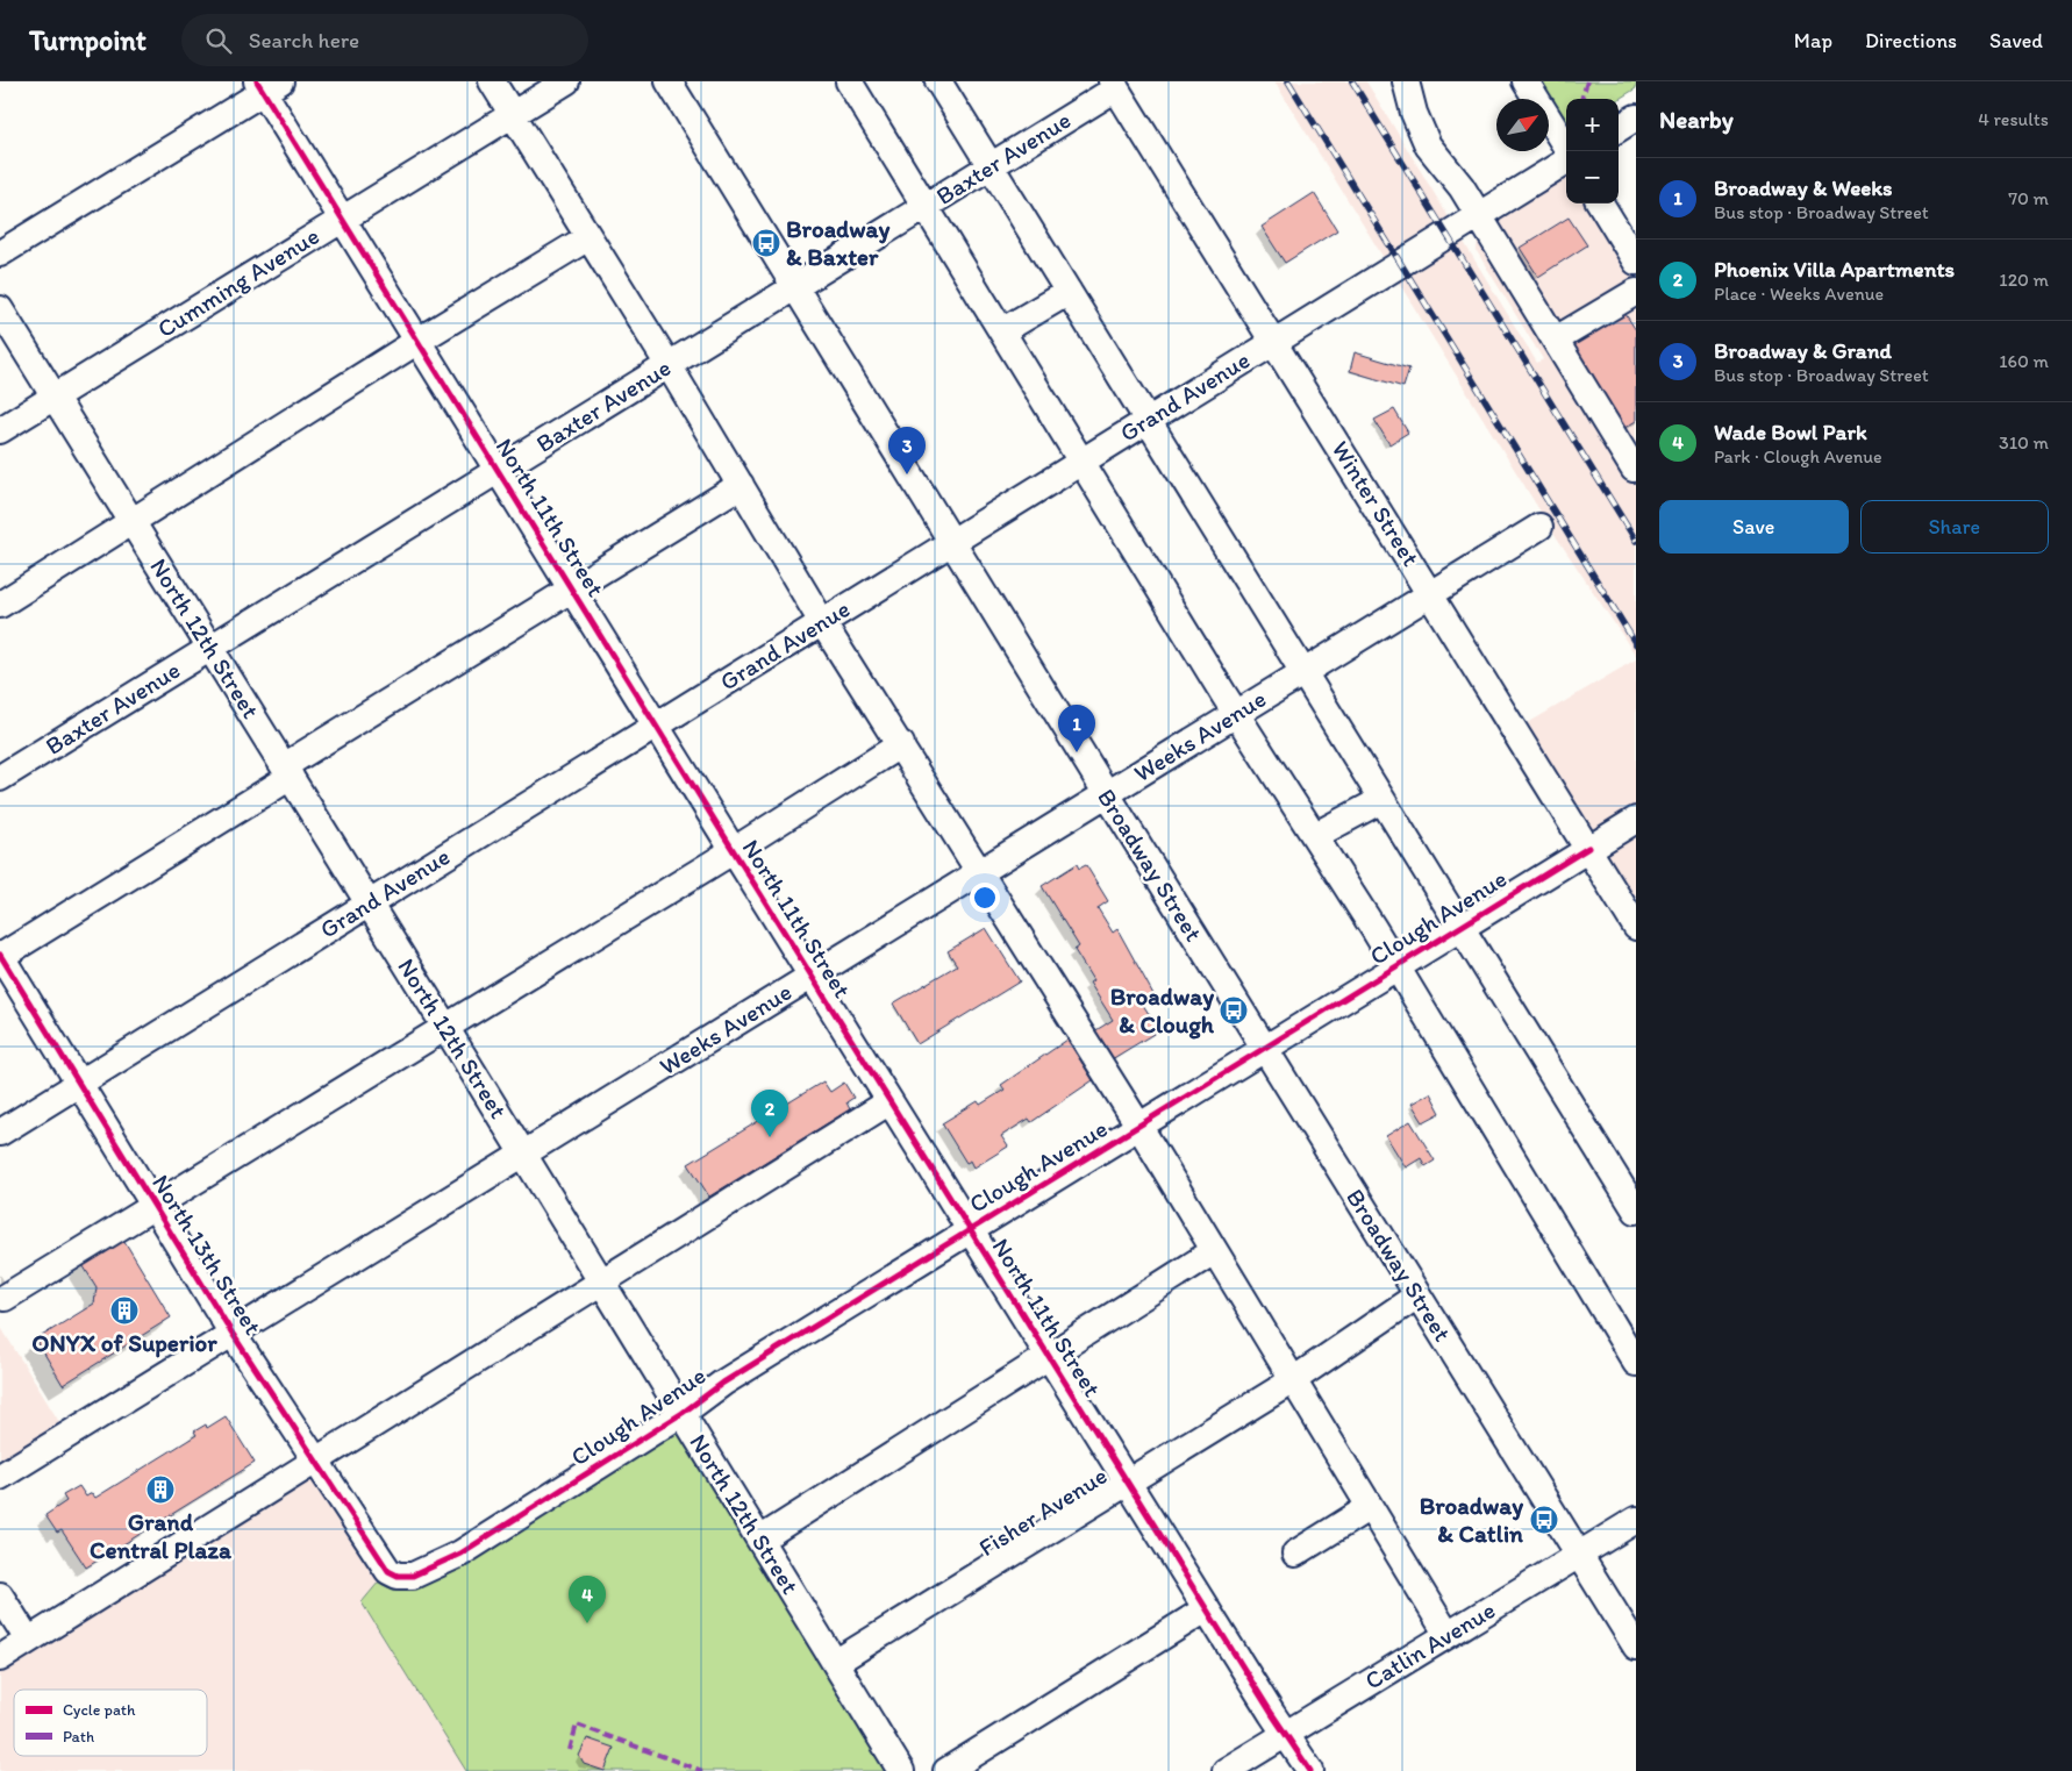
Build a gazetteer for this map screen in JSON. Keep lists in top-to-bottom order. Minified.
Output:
{"streets":{"street":["Baxter Avenue","Cumming Avenue","Grand Avenue","Winter Street","North 11th Street","North 12th Street","Weeks Avenue","Broadway Street","Clough Avenue","North 13th Street","Fisher Avenue","Catlin Avenue"]},"crossings":[["Baxter Avenue","Winter Street"],["Baxter Avenue","North 11th Street"],["Baxter Avenue","North 12th Street"],["Baxter Avenue","Broadway Street"],["Cumming Avenue","North 11th Street"],["Cumming Avenue","North 12th Street"],["Grand Avenue","Winter Street"],["Grand Avenue","North 11th Street"],["Grand Avenue","North 12th Street"],["Grand Avenue","Broadway Street"],["Grand Avenue","North 13th Street"],["Winter Street","Weeks Avenue"],["Winter Street","Clough Avenue"],["North 11th Street","Weeks Avenue"],["North 11th Street","Clough Avenue"],["North 11th Street","Fisher Avenue"],["North 11th Street","Catlin Avenue"],["North 12th Street","Weeks Avenue"],["North 12th Street","Clough Avenue"],["North 12th Street","Fisher Avenue"],["Weeks Avenue","Broadway Street"],["Weeks Avenue","North 13th Street"],["Broadway Street","Clough Avenue"],["Broadway Street","Fisher Avenue"],["Broadway Street","Catlin Avenue"],["Clough Avenue","North 13th Street"]],"places":{"bus stop":["Broadway & Baxter","Broadway & Clough","Broadway & Catlin"],"building":["ONYX of Superior","Grand Central Plaza"]},"legend":["Cycle path","Path"],"north":"top right","page":{"header":"Turnpoint","search":"Search here","nav":["Map","Directions","Saved"],"heading":["Nearby","4 results"],"map_buttons":["+","−"],"list":[{"mark":"1","name":"Broadway & Weeks","note":"Bus stop · Broadway Street","value":"70 m"},{"mark":"2","name":"Phoenix Villa Apartments","note":"Place · Weeks Avenue","value":"120 m"},{"mark":"3","name":"Broadway & Grand","note":"Bus stop · Broadway Street","value":"160 m"},{"mark":"4","name":"Wade Bowl Park","note":"Park · Clough Avenue","value":"310 m"}],"pins":["3","1","2","4"],"buttons":["Save","Share"]}}
